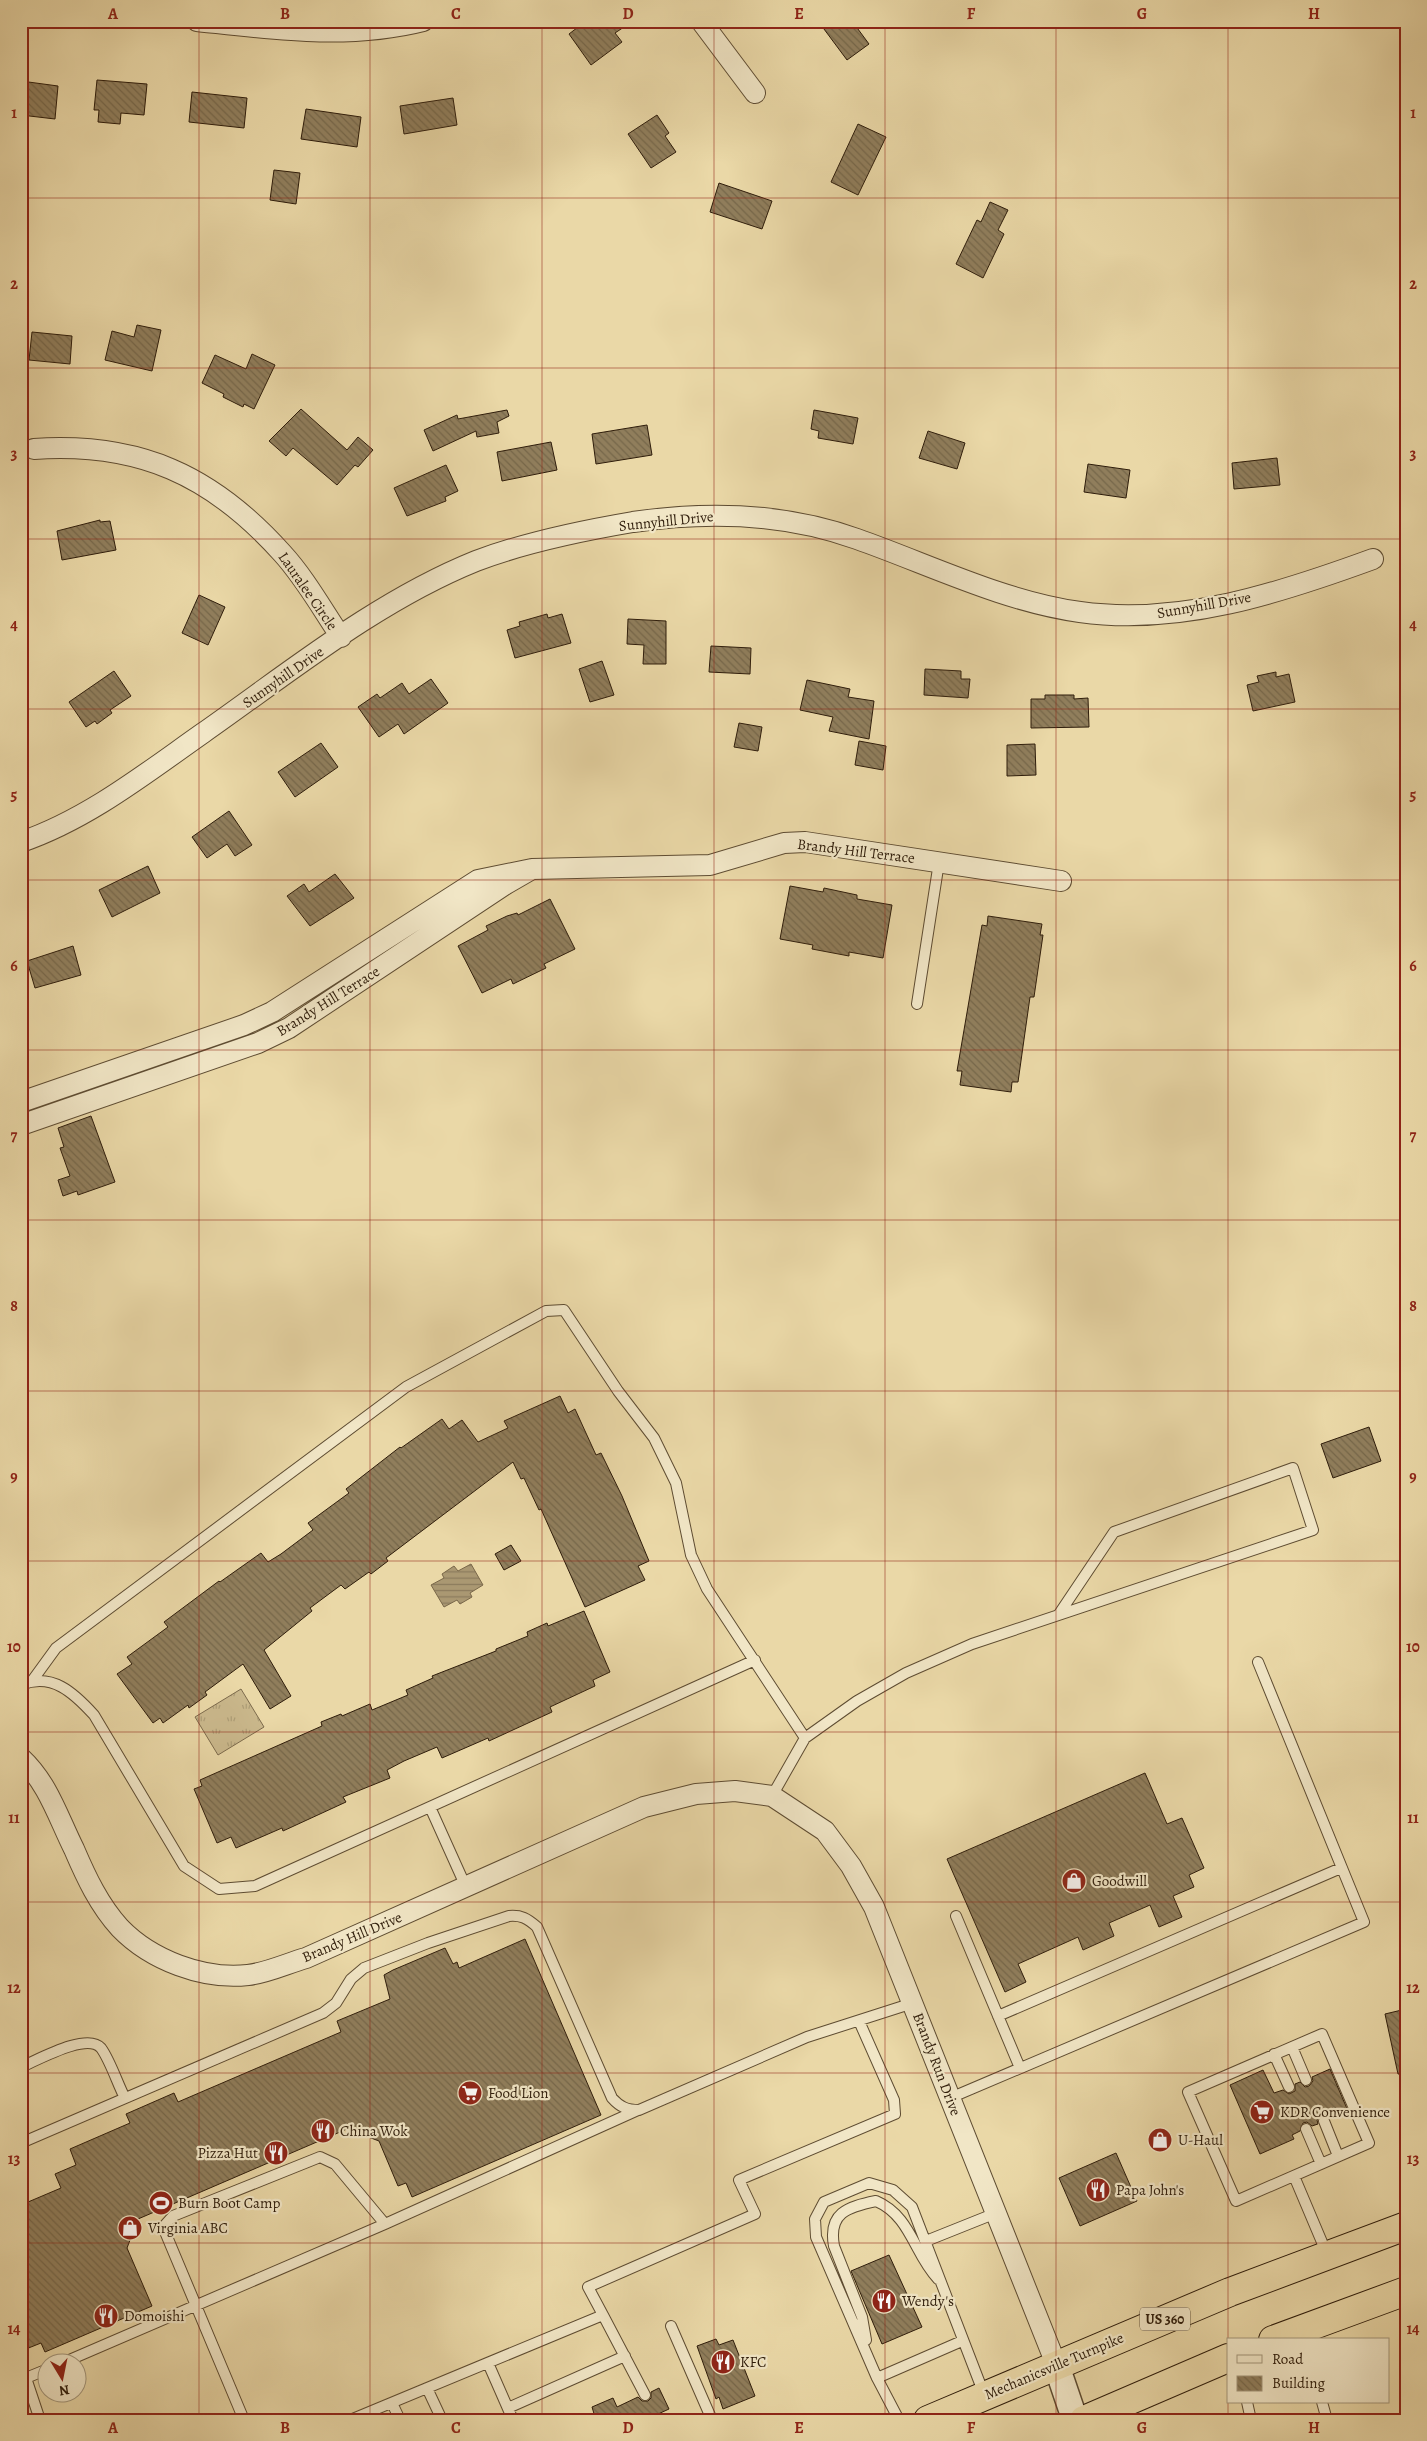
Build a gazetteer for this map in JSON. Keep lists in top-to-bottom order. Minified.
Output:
{"streets":{"highway":["US 360","Mechanicsville Turnpike"],"street":["Sunnyhill Drive","Lauralee Circle","Brandy Hill Terrace","Brandy Hill Drive","Brandy Run Drive"]},"crossings":[["Sunnyhill Drive","Lauralee Circle"],["Brandy Hill Drive","Brandy Run Drive"],["Brandy Run Drive","Mechanicsville Turnpike"]],"places":{"shop":["Goodwill","U-Haul","Virginia ABC"],"supermarket":["Food Lion","KDR Convenience"],"restaurant":["China Wok","Pizza Hut","Papa John's","Wendy's","Domoishi","KFC"],"sports":["Burn Boot Camp"]},"legend":["Road","Building"],"north":"bottom","grid":{"columns":["A","B","C","D","E","F","G","H"],"rows":["1","2","3","4","5","6","7","8","9","10","11","12","13","14"]}}
